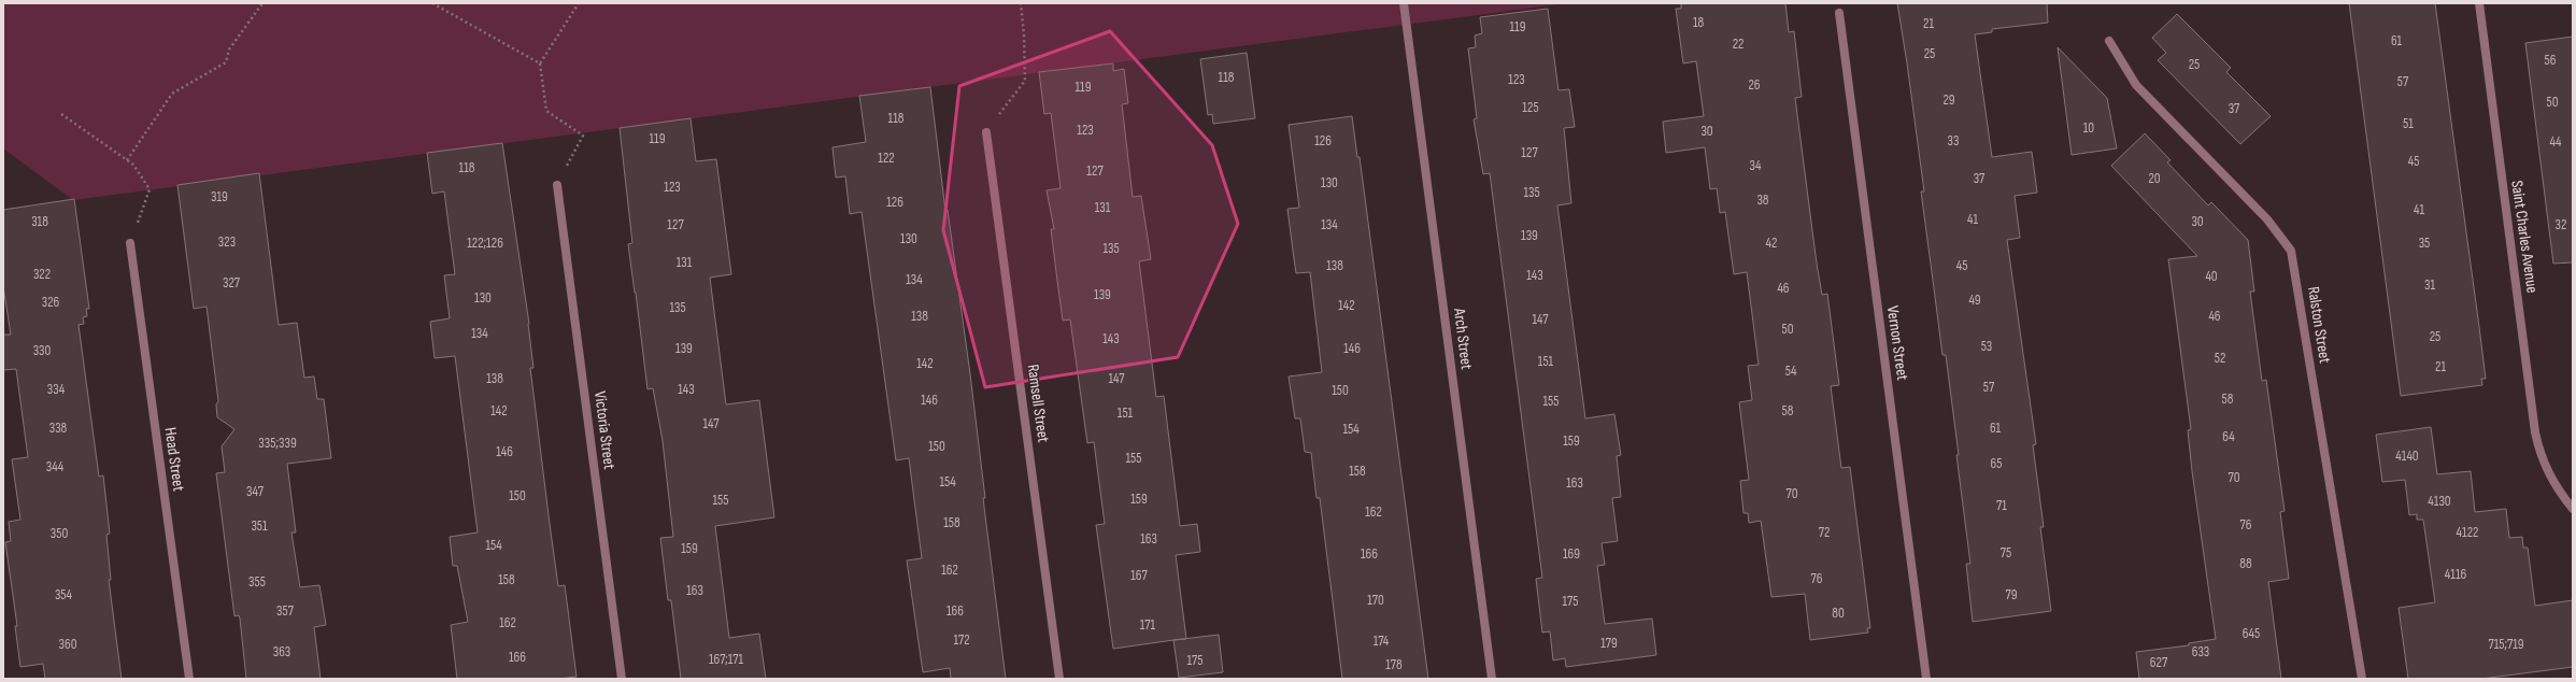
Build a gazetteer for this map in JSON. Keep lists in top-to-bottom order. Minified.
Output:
{"streets":{"street":["Saint Charles Avenue","Ralston Street","Arch Street","Vernon Street","Ramsell Street","Victoria Street","Head Street"]},"house_numbers":["18","21","119","61","22","25","56","25","118","123","57","26","119","29","50","125","37","118","51","10","123","30","119","126","33","44","127","122","45","34","118","127","37","20","130","123","135","319","38","126","131","41","41","318","30","127","134","32","139","130","323","122;126","42","35","135","131","138","45","322","143","40","134","327","31","46","139","130","49","326","142","135","138","46","147","50","134","25","143","53","139","146","330","52","151","142","21","54","138","147","57","334","143","150","58","146","155","142","58","151","147","338","61","154","64","159","335;339","150","146","4140","155","65","344","158","70","154","163","347","70","150","159","155","4130","71","162","158","76","351","72","4122","350","163","154","159","75","166","169","88","162","4116","167","76","158","355","163","354","79","170","175","357","166","80","162","171","645","172","174","179","360","715;719","363","633","166","167;171","175","627","178"]}
